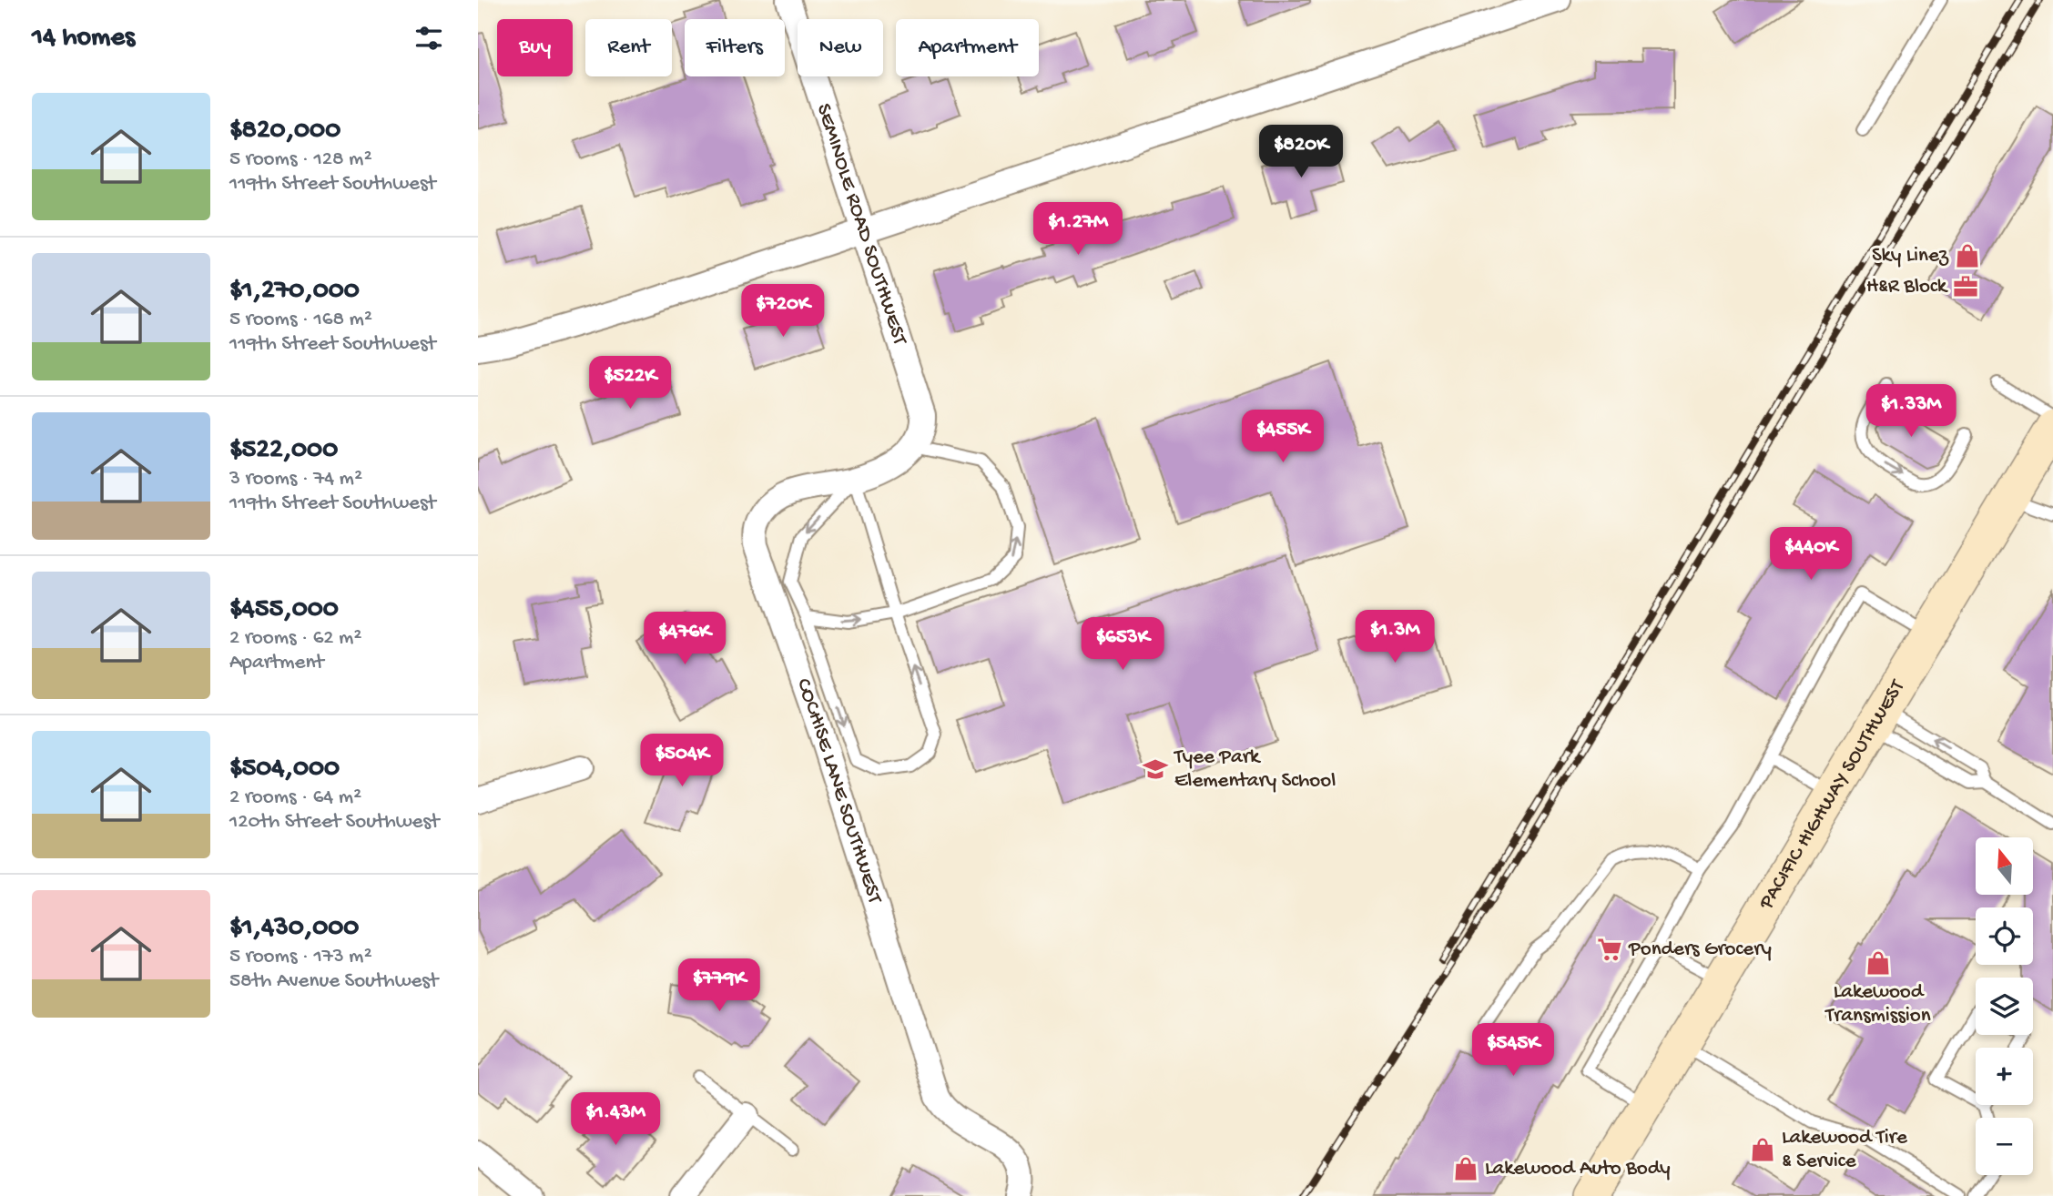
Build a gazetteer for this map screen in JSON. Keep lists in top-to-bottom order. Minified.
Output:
{"streets":{"street":["SEMINOLE ROAD SOUTHWEST","COCHISE LANE SOUTHWEST","PACIFIC HIGHWAY SOUTHWEST"]},"crossings":[["SEMINOLE ROAD SOUTHWEST","COCHISE LANE SOUTHWEST"]],"places":{"shop":["Sky Linez","Lakewood Transmission","Lakewood Tire & Service","Lakewood Auto Body"],"office":["H&R Block"],"school or university":["Tyee Park Elementary School"],"supermarket":["Ponders Grocery"]},"north":"top","page":{"heading":"14 homes","chip":["Buy","Rent","Filters","New","Apartment"],"list":[{"name":"$820,000","note":"5 rooms · 128 m² · 119th Street Southwest"},{"name":"$1,270,000","note":"5 rooms · 168 m² · 119th Street Southwest"},{"name":"$522,000","note":"3 rooms · 74 m² · 119th Street Southwest"},{"name":"$455,000","note":"2 rooms · 62 m² · Apartment"},{"name":"$504,000","note":"2 rooms · 64 m² · 120th Street Southwest"},{"name":"$1,430,000","note":"5 rooms · 173 m² · 58th Avenue Southwest"}],"price":["$820K","$1.27M","$720K","$522K","$1.33M","$455K","$440K","$1.3M","$476K","$653K","$504K","$779K","$545K","$1.43M"],"map_buttons":["+","−"]}}
